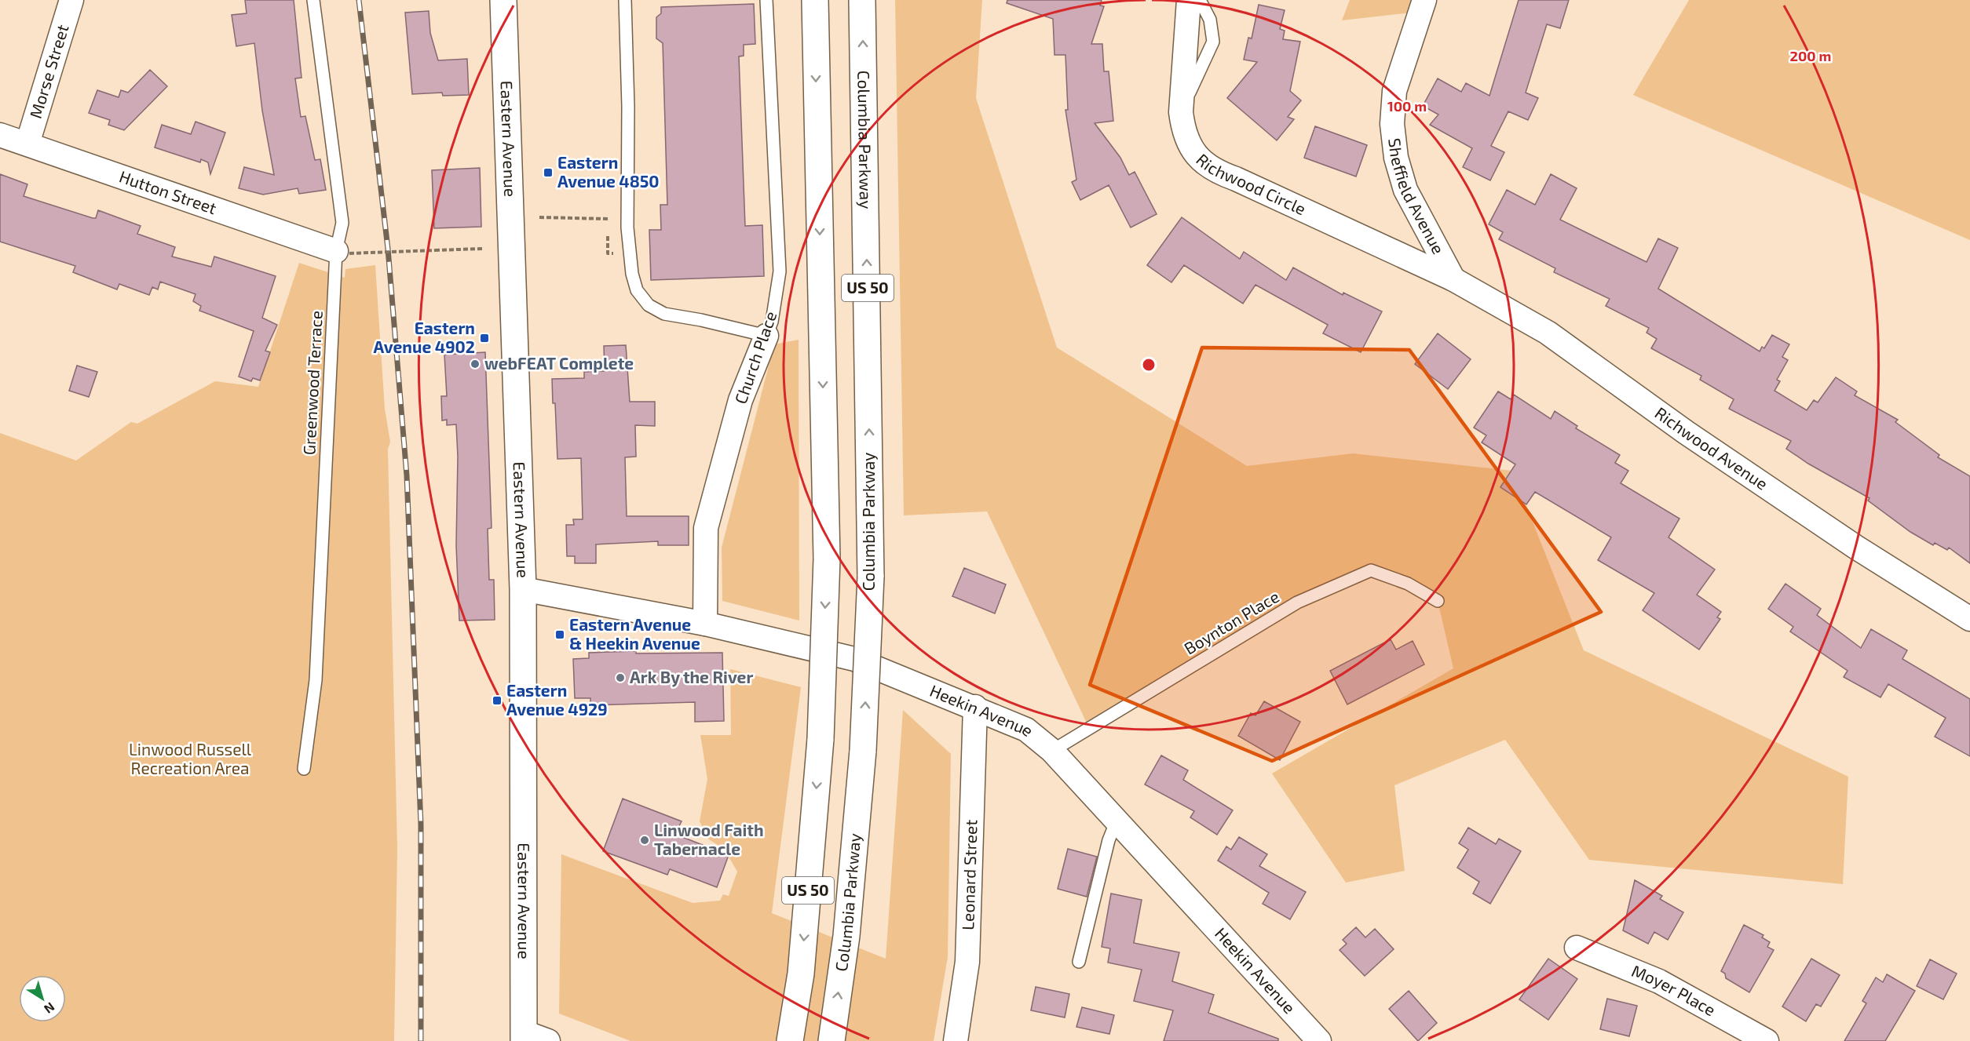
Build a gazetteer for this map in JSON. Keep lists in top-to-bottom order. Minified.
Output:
{"streets":{"main road":["Eastern Avenue","Columbia Parkway","US 50"],"street":["Morse Street","Richwood Circle","Hutton Street","Sheffield Avenue","Church Place","Richwood Avenue","Heekin Avenue","Leonard Street","Moyer Place"],"lane":["Greenwood Terrace","Boynton Place"]},"crossings":[["Morse Street","Hutton Street"],["Eastern Avenue","Heekin Avenue"],["Richwood Circle","Sheffield Avenue"],["Richwood Circle","Richwood Avenue"],["Hutton Street","Greenwood Terrace"],["Sheffield Avenue","Richwood Avenue"],["Church Place","Heekin Avenue"],["Boynton Place","Heekin Avenue"],["Heekin Avenue","Leonard Street"]],"parks":["Linwood Russell Recreation Area"],"places":{"transit":["Eastern Avenue 4850","Eastern Avenue 4902","Eastern Avenue & Heekin Avenue","Eastern Avenue 4929"],"other":["webFEAT Complete","Ark By the River","Linwood Faith Tabernacle"]},"north":"bottom right","rings":["200 m","100 m"]}
